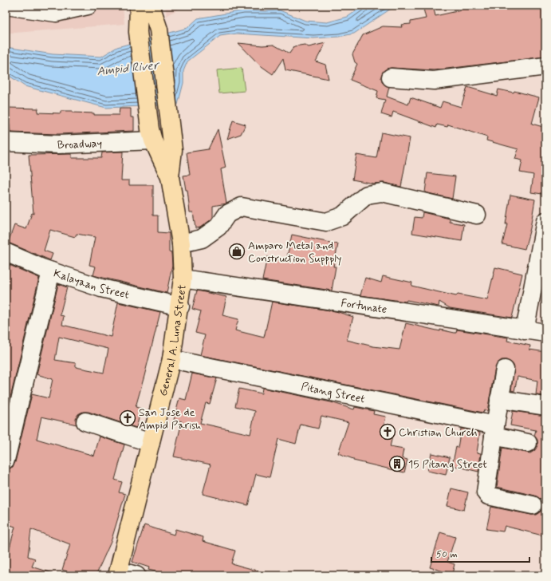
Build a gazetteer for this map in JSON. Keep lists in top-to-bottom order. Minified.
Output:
{"streets":{"main road":["General A. Luna Street"],"street":["Broadway","Kalayaan Street","Fortunate","Pitang Street"]},"crossings":[["Broadway","General A. Luna Street"],["Kalayaan Street","General A. Luna Street"],["Fortunate","General A. Luna Street"],["General A. Luna Street","Pitang Street"]],"water":["Ampid River"],"places":{"shop":["Amparo Metal and Construction Suppply"],"church":["San Jose de Ampid Parish","Christian Church"],"building":["15 Pitang Street"]},"scale_bar":"50 m"}
